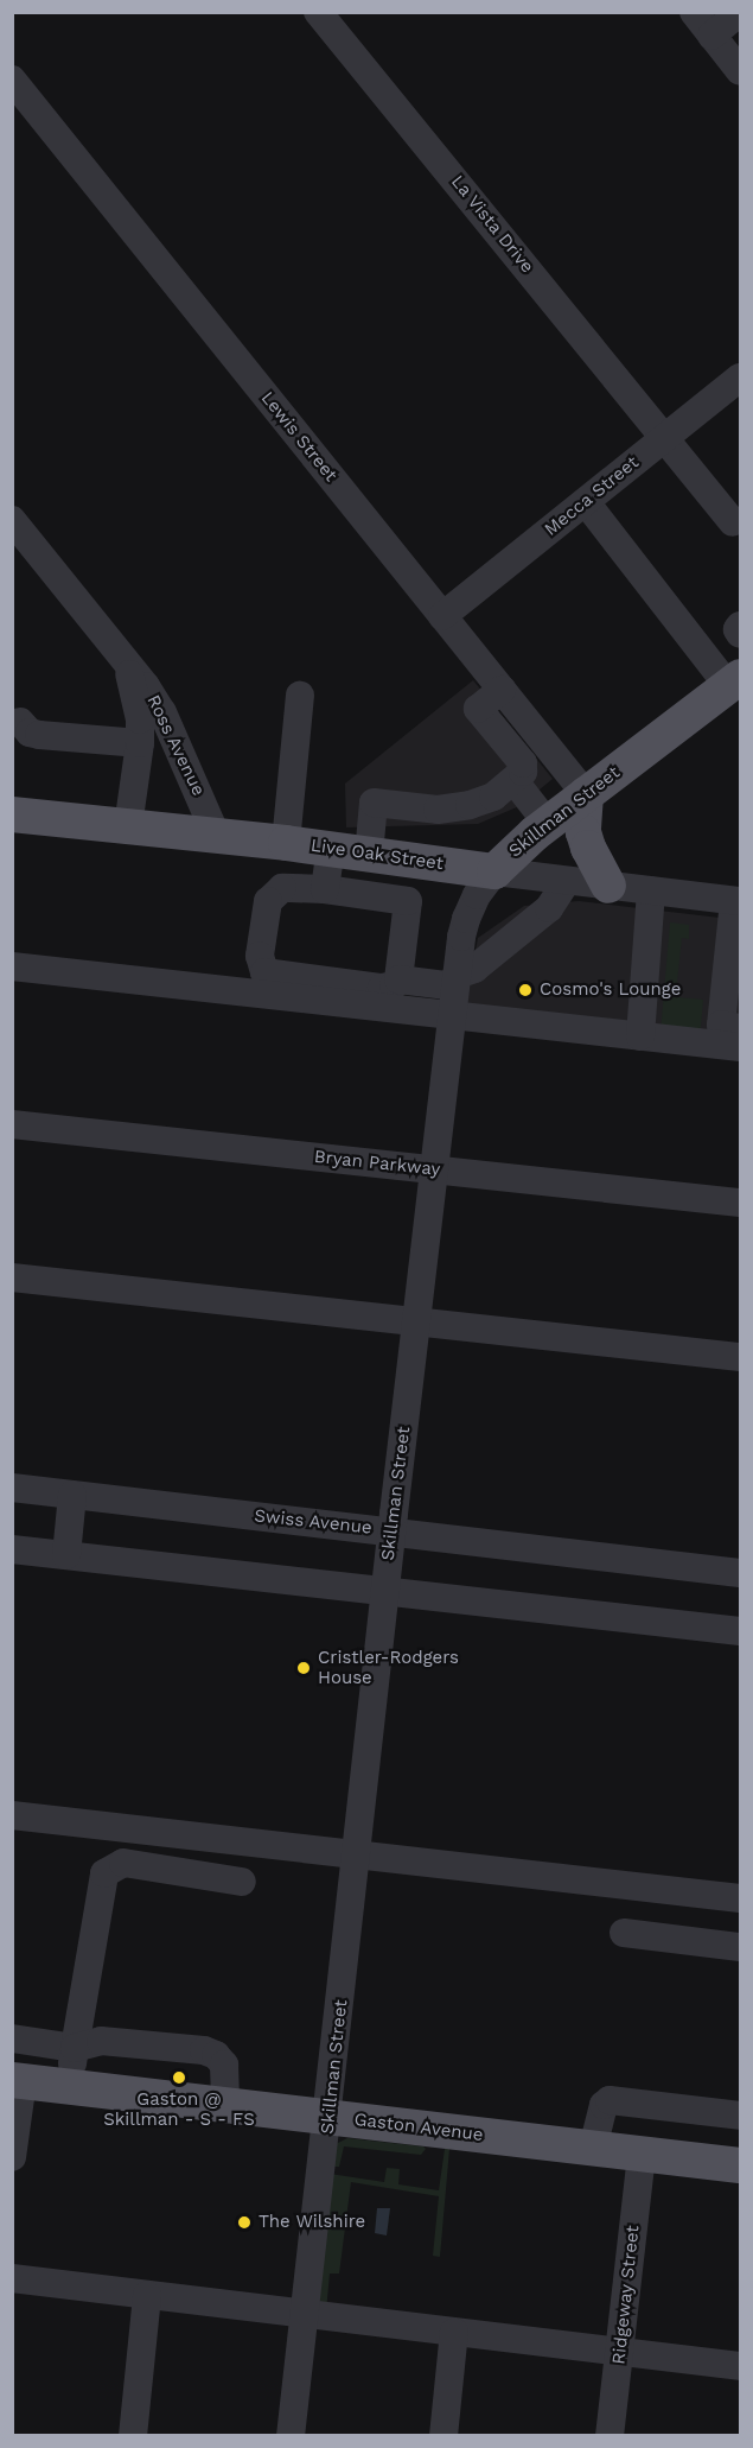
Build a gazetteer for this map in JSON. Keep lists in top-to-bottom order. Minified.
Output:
{"streets":{"main road":["Skillman Street","Live Oak Street","Gaston Avenue"],"street":["La Vista Drive","Lewis Street","Mecca Street","Ross Avenue","Bryan Parkway","Swiss Avenue","Ridgeway Street"]},"crossings":[["La Vista Drive","Mecca Street"],["Lewis Street","Mecca Street"],["Lewis Street","Skillman Street"],["Ross Avenue","Live Oak Street"],["Skillman Street","Live Oak Street"],["Skillman Street","Bryan Parkway"],["Skillman Street","Swiss Avenue"],["Skillman Street","Gaston Avenue"],["Gaston Avenue","Ridgeway Street"]],"places":["Cosmo's Lounge","Cristler-Rodgers House","Gaston @ Skillman - S - FS","The Wilshire"]}
